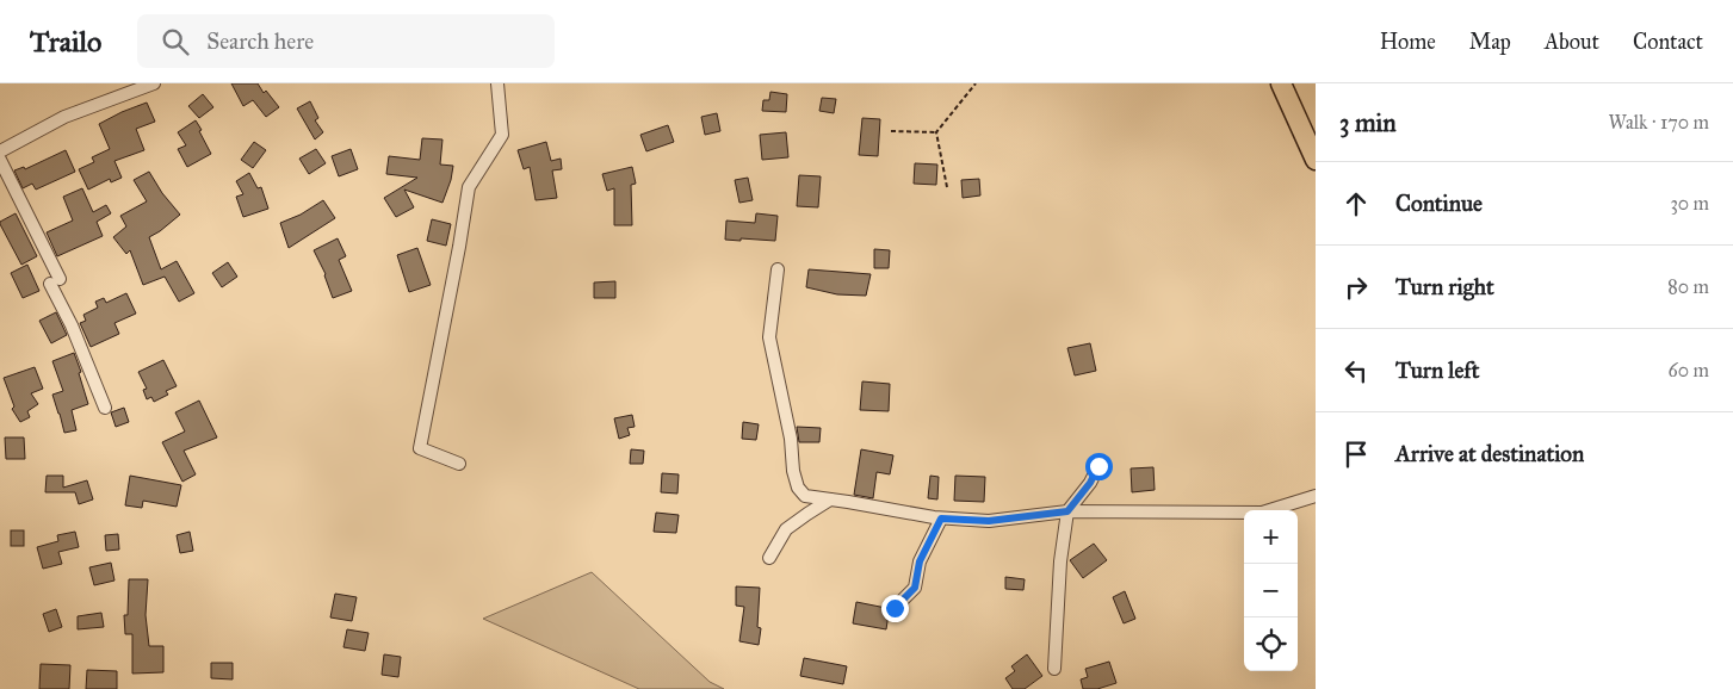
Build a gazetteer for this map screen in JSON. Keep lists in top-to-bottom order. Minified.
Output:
{"page":{"header":"Trailo","search":"Search here","nav":["Home","Map","About","Contact"],"heading":["3 min","Walk · 170 m"],"list":[["Continue","30 m"],["Turn right","80 m"],["Turn left","60 m"],"Arrive at destination"],"map_buttons":["+","−"]}}
